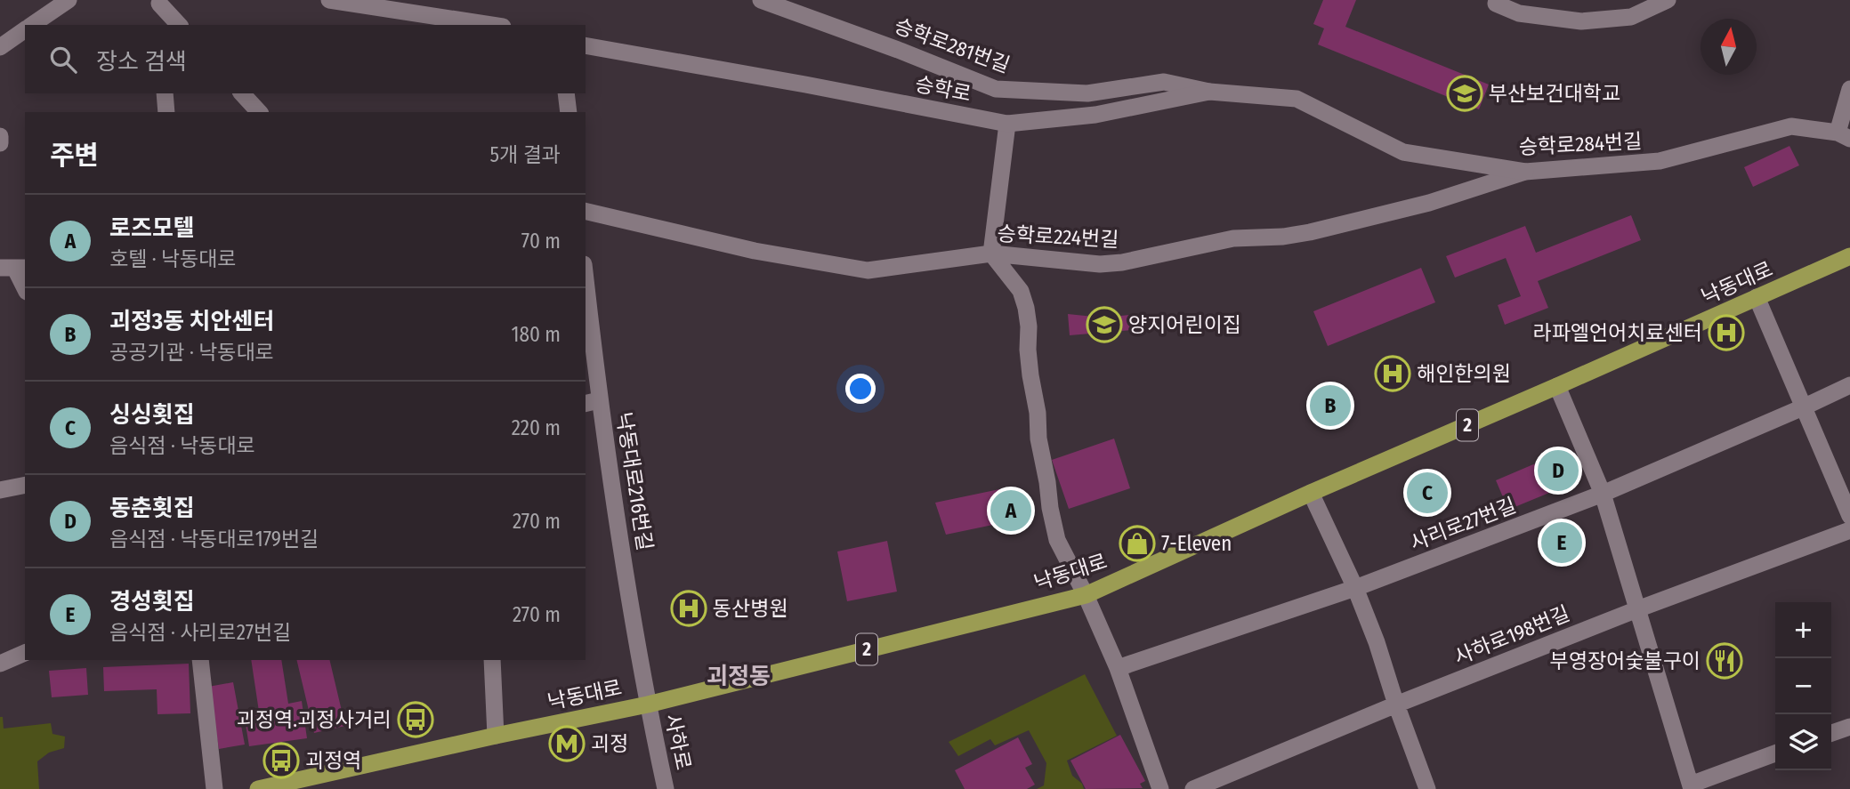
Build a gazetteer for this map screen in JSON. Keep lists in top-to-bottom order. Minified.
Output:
{"streets":{"main road":["낙동대로","2"],"street":["승학로281번길","승학로","승학로284번길","승학로224번길","낙동대로216번길","사리로27번길","사하로198번길","사하로"]},"crossings":[["승학로281번길","승학로"],["승학로","승학로284번길"],["승학로284번길","승학로224번길"],["낙동대로","낙동대로216번길"],["낙동대로","사하로"],["낙동대로216번길","사하로"]],"districts":["괴정동"],"places":{"school or university":["부산보건대학교","양지어린이집"],"hospital":["라파엘언어치료센터","해인한의원","동산병원"],"shop":["7-Eleven"],"restaurant":["부영장어숯불구이"],"bus stop":["괴정역.괴정사거리","괴정역"],"metro station":["괴정"]},"north":"top","page":{"search":"장소 검색","heading":["주변","5개 결과"],"list":[{"mark":"A","name":"로즈모텔","note":"호텔 · 낙동대로","value":"70 m"},{"mark":"B","name":"괴정3동 치안센터","note":"공공기관 · 낙동대로","value":"180 m"},{"mark":"C","name":"싱싱횟집","note":"음식점 · 낙동대로","value":"220 m"},{"mark":"D","name":"동춘횟집","note":"음식점 · 낙동대로179번길","value":"270 m"},{"mark":"E","name":"경성횟집","note":"음식점 · 사리로27번길","value":"270 m"}],"pins":["B","D","C","A","E"],"map_buttons":["+","−"]}}
